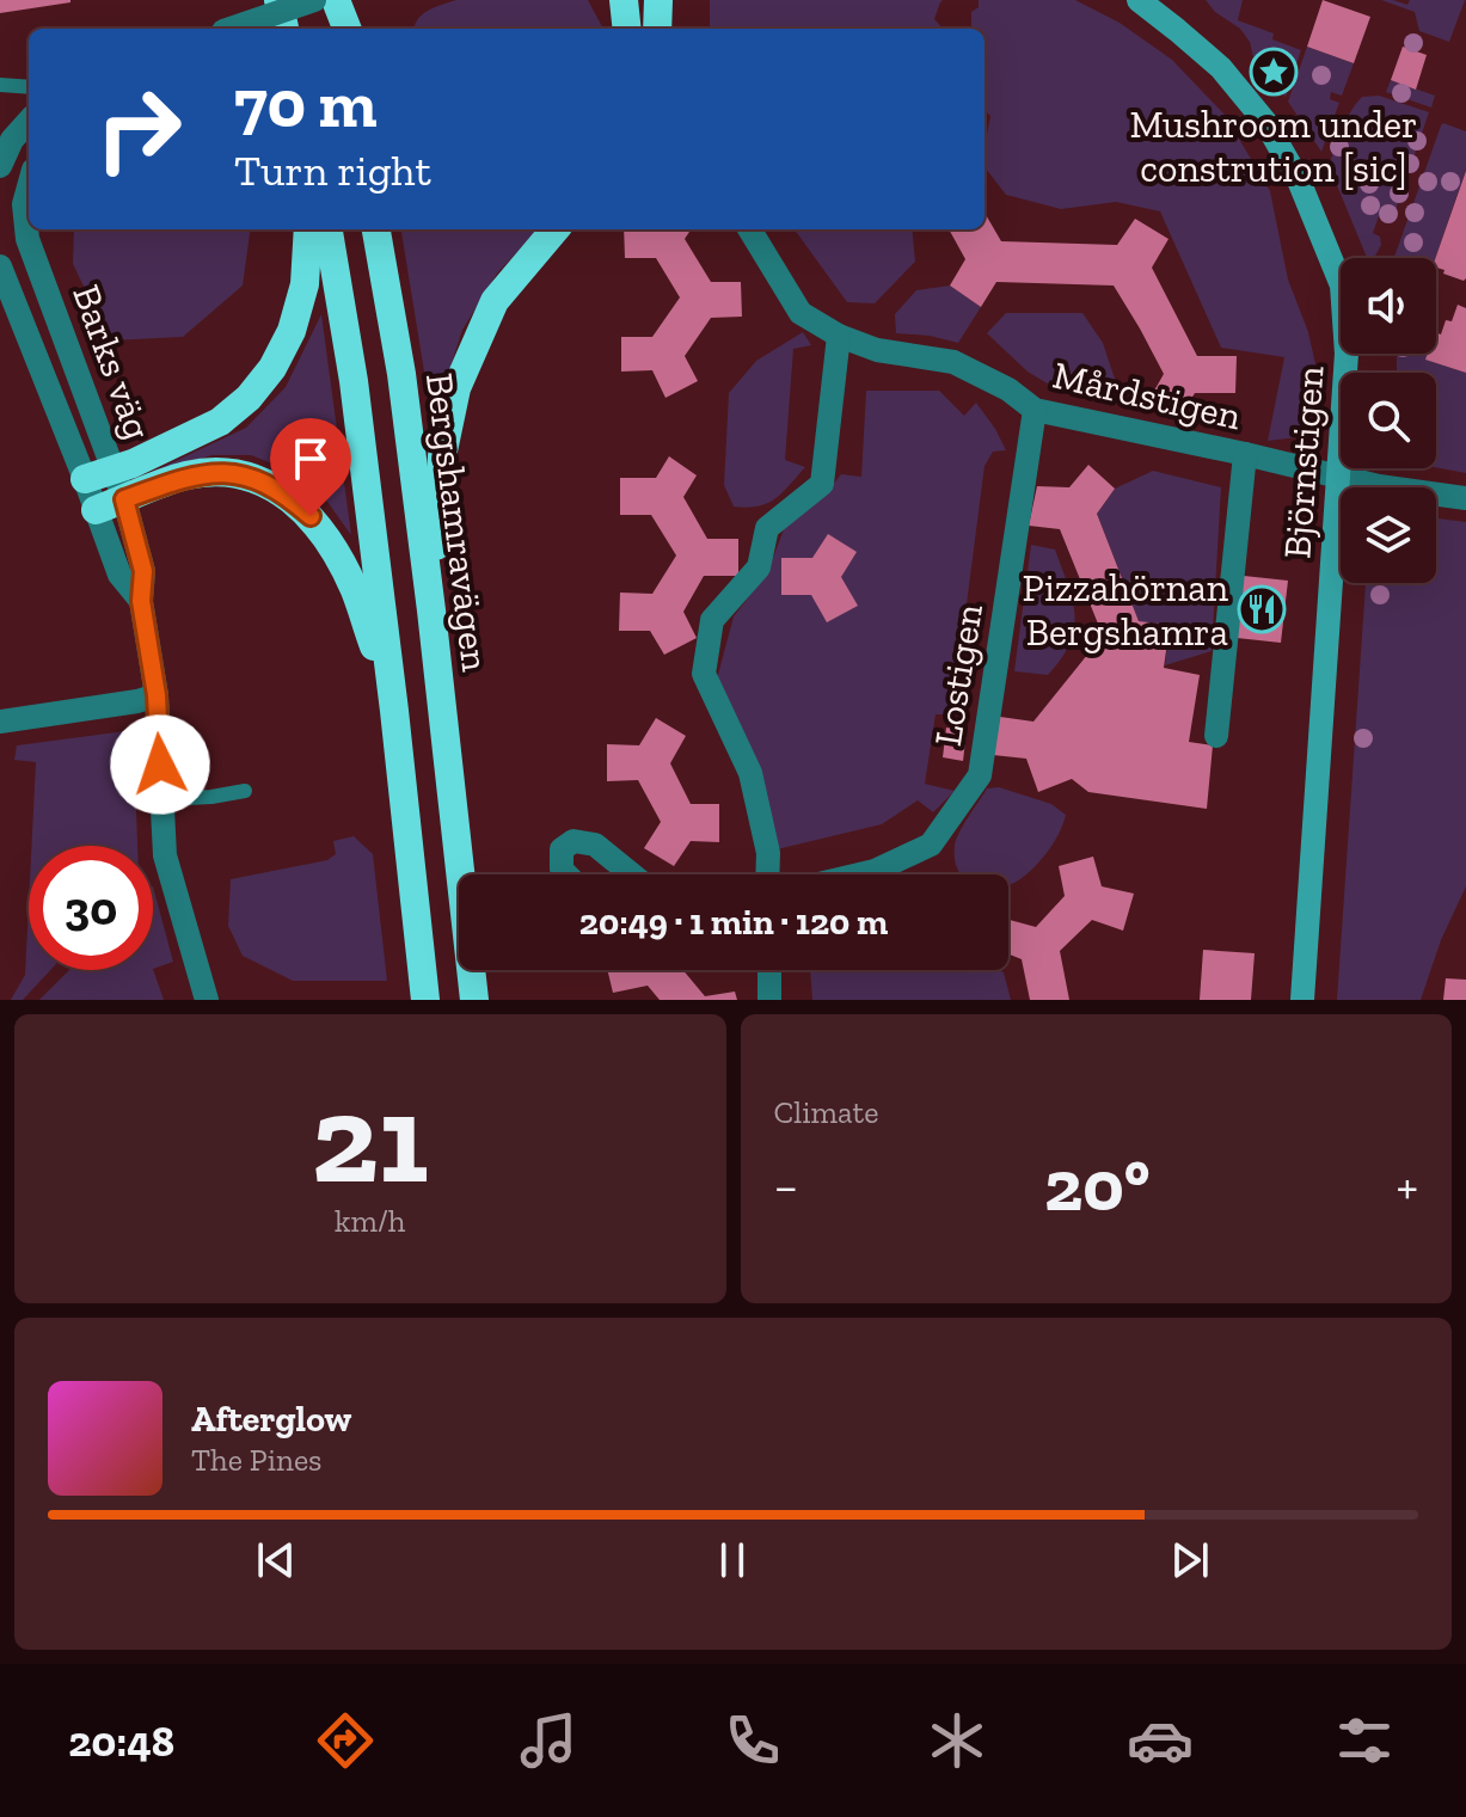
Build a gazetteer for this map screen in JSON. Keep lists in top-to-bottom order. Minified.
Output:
{"streets":{"highway":["Bergshamravägen"],"street":["Barks väg","Mårdstigen","Björnstigen","Lostigen"]},"crossings":[["Mårdstigen","Björnstigen"],["Mårdstigen","Lostigen"]],"places":{"place":["Mushroom under constrution [sic]"],"restaurant":["Pizzahörnan Bergshamra"]},"page":{"turn":["70 m","Turn right"],"limit":"30","trip":"20:49 · 1 min · 120 m","tile":[["21","km/h"],"Climate"],"heat":["−","20°","+"],"song":["Afterglow","The Pines"],"tabs":"20:48"}}
